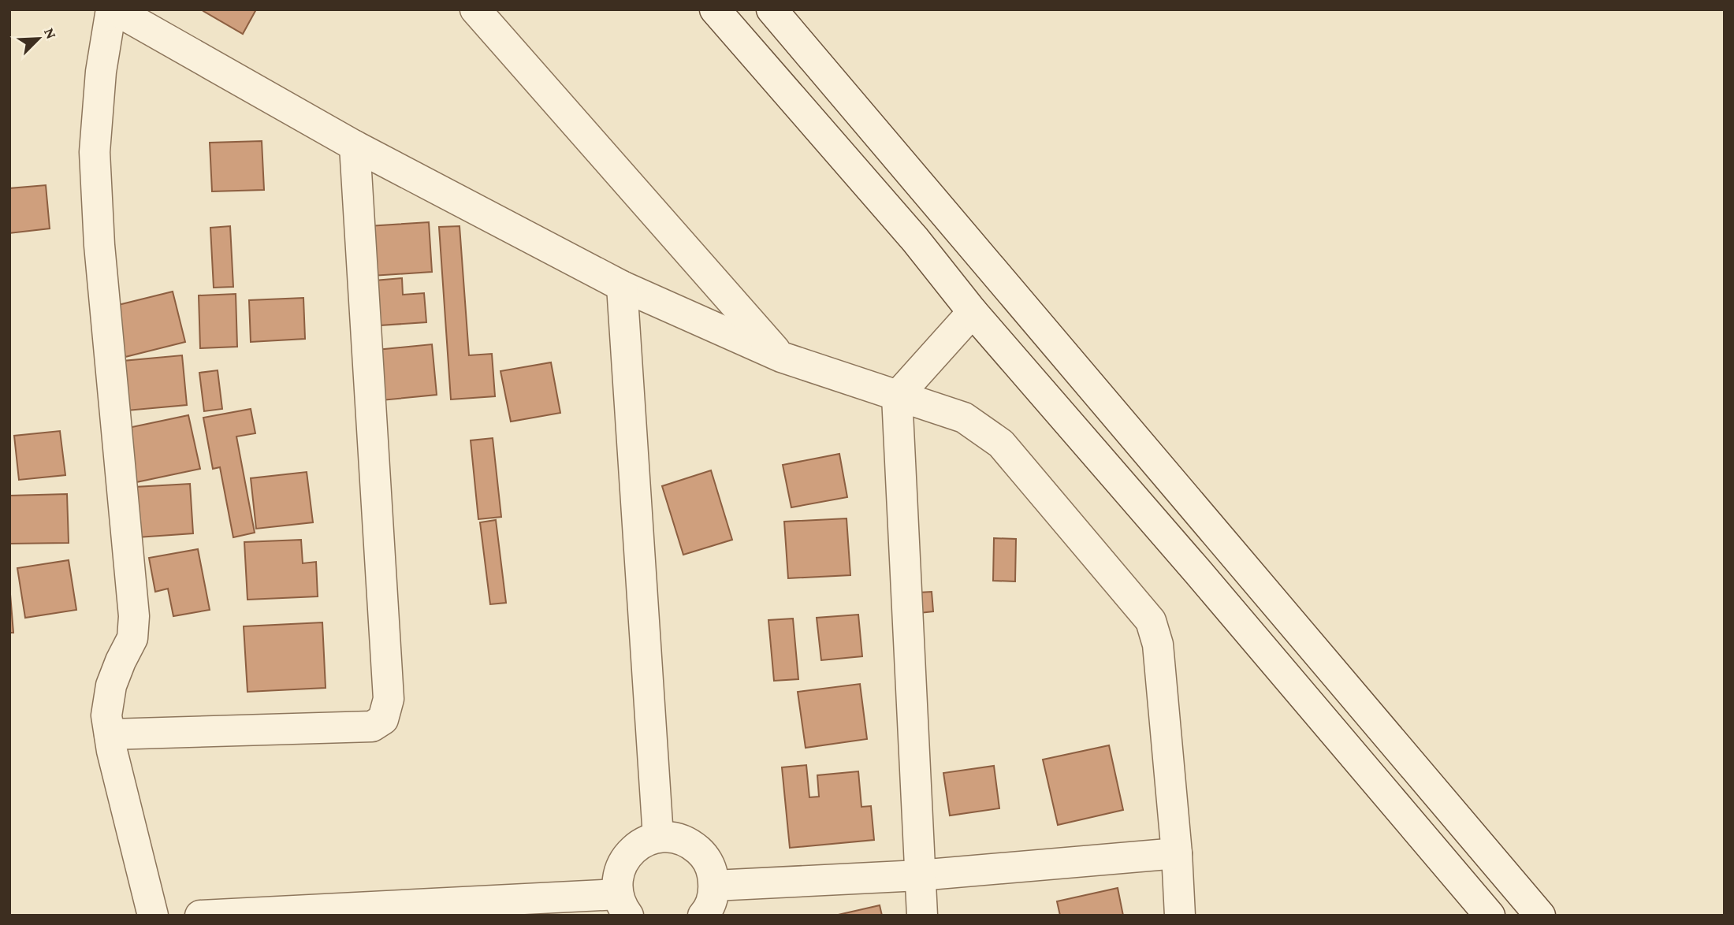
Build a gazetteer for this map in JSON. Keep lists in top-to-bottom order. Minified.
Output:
{"north":"top right"}
